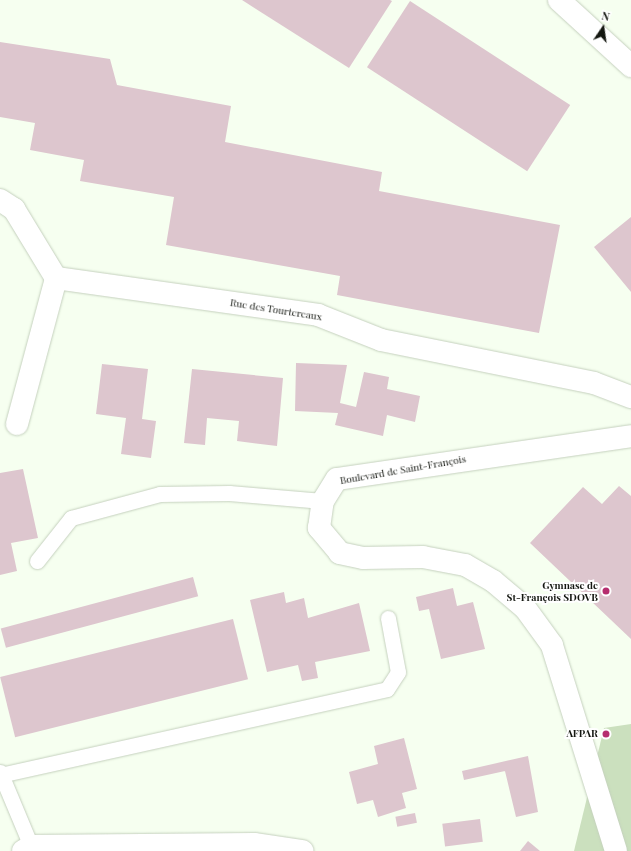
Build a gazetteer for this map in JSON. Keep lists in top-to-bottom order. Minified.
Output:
{"streets":{"main road":["Rue des Tourtereaux","Boulevard de Saint-François"]},"places":["Gymnase de St-François SDOVB","AFPAR"],"north":"top"}
